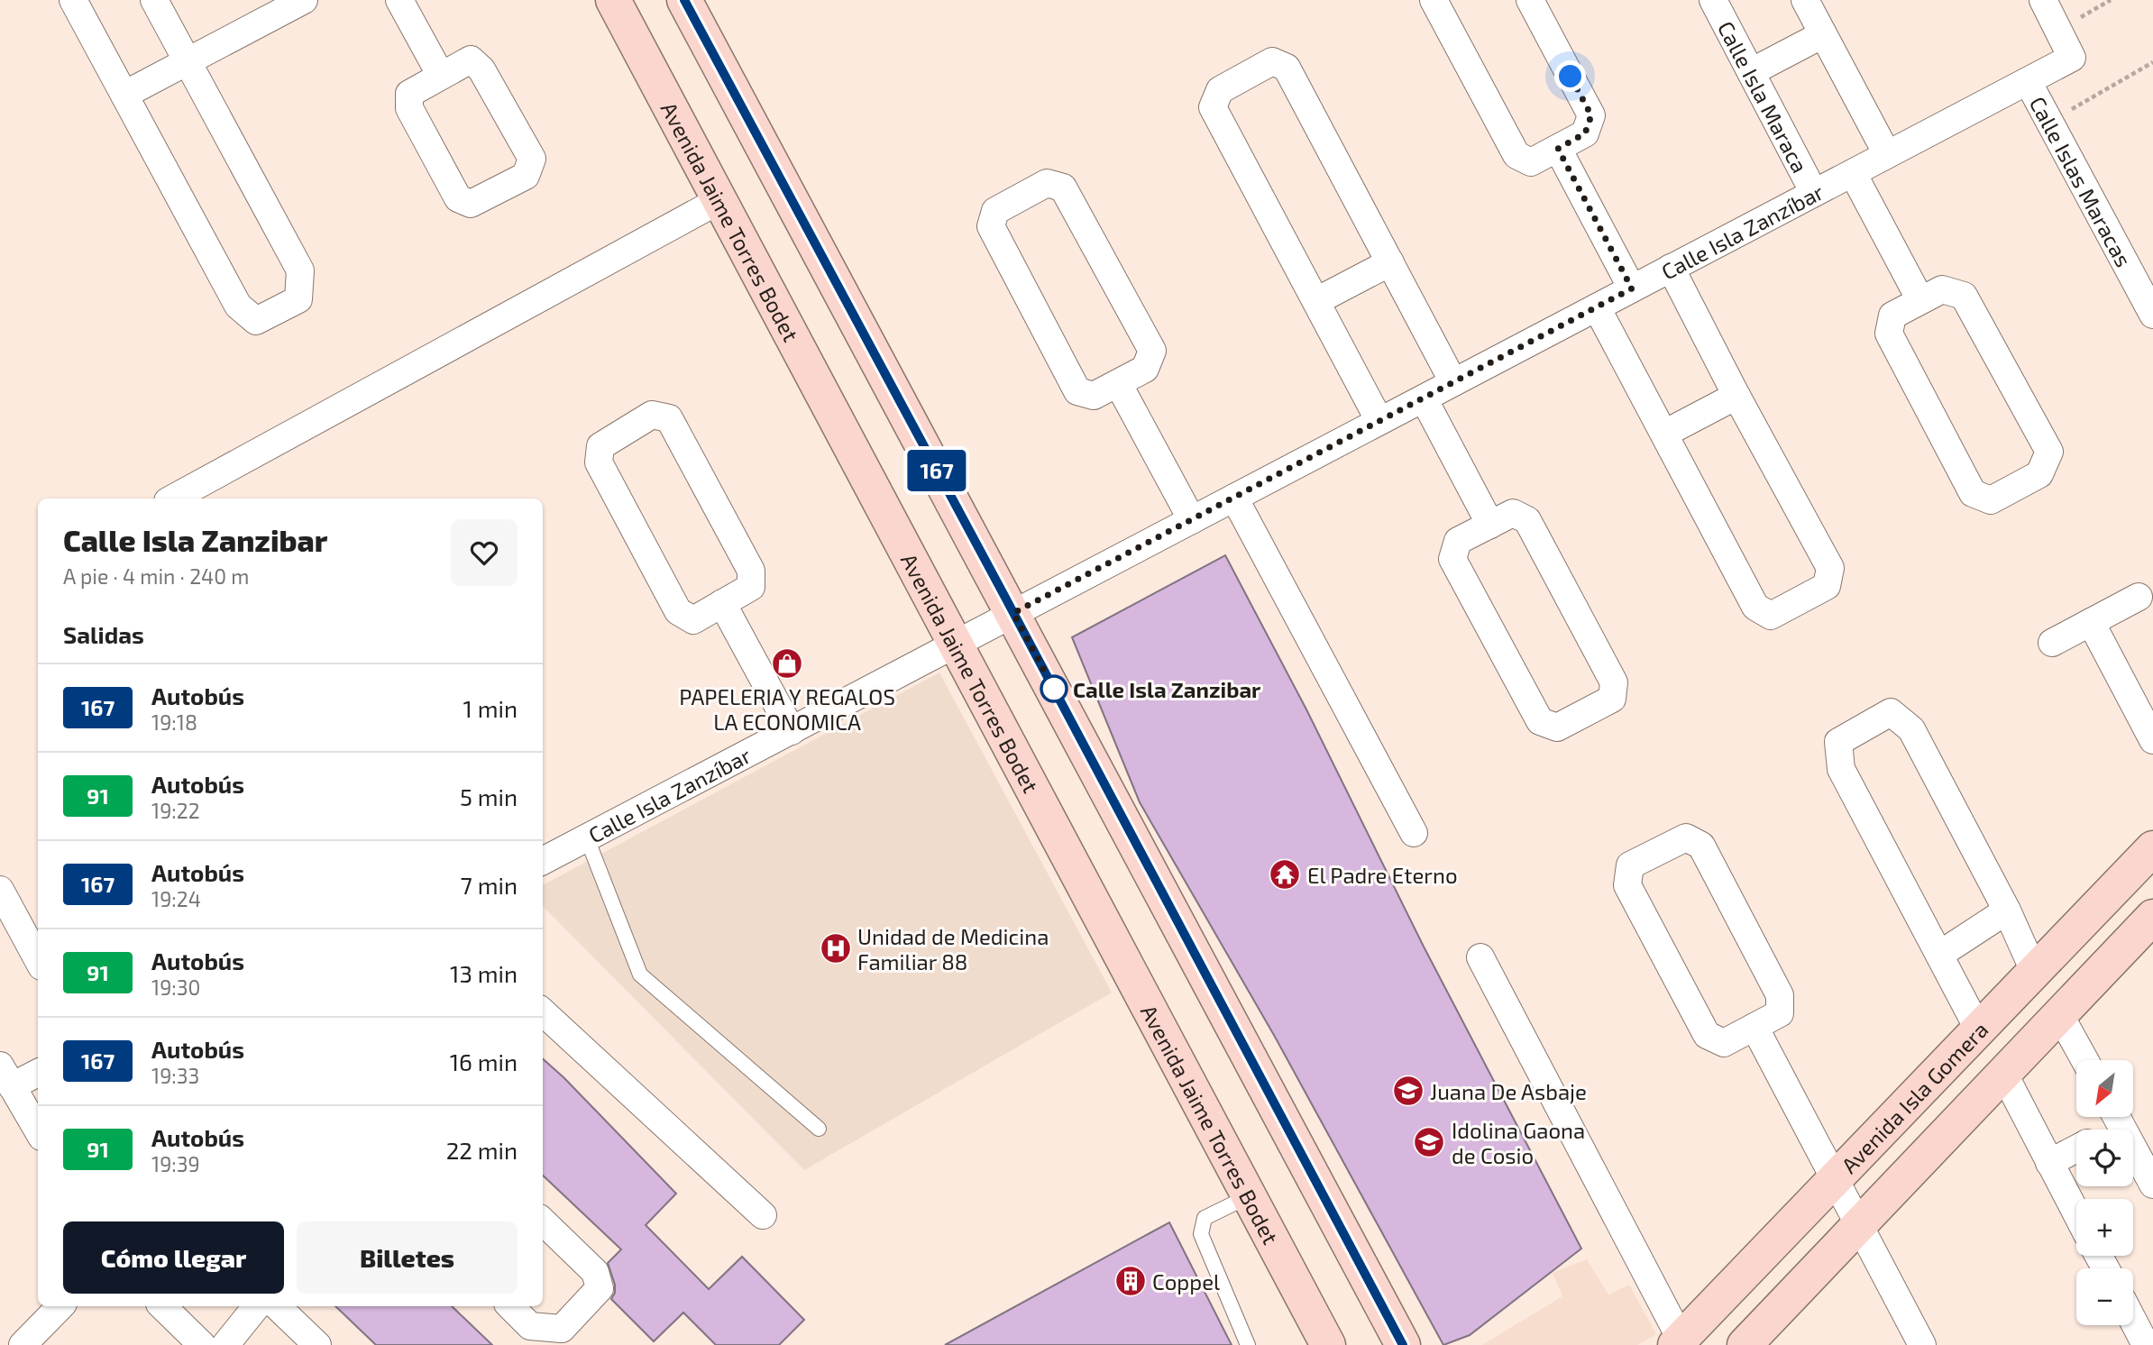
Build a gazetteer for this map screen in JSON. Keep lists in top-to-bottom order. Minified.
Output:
{"streets":{"street":["Calle Isla Maraca","Calle Islas Maracas","Avenida Jaime Torres Bodet","Calle Isla Zanzíbar","Avenida Isla Gomera"]},"crossings":[["Calle Isla Maraca","Calle Isla Zanzíbar"],["Calle Islas Maracas","Calle Isla Zanzíbar"],["Avenida Jaime Torres Bodet","Calle Isla Zanzíbar"]],"places":{"shop":["PAPELERIA Y REGALOS LA ECONOMICA"],"other":["Calle Isla Zanzibar"],"temple":["El Padre Eterno"],"hospital":["Unidad de Medicina Familiar 88"],"school or university":["Juana De Asbaje","Idolina Gaona de Cosio"],"building":["Coppel"]},"lines":["bus line 167"],"north":"bottom left","page":{"on_map":"167","heading":[["Calle Isla Zanzibar","A pie · 4 min · 240 m"],"Salidas"],"list":[{"mark":"167","name":"Autobús","note":"19:18","value":"1 min"},{"mark":"91","name":"Autobús","note":"19:22","value":"5 min"},{"mark":"167","name":"Autobús","note":"19:24","value":"7 min"},{"mark":"91","name":"Autobús","note":"19:30","value":"13 min"},{"mark":"167","name":"Autobús","note":"19:33","value":"16 min"},{"mark":"91","name":"Autobús","note":"19:39","value":"22 min"}],"map_buttons":["+","−"],"buttons":["Cómo llegar","Billetes"]}}
